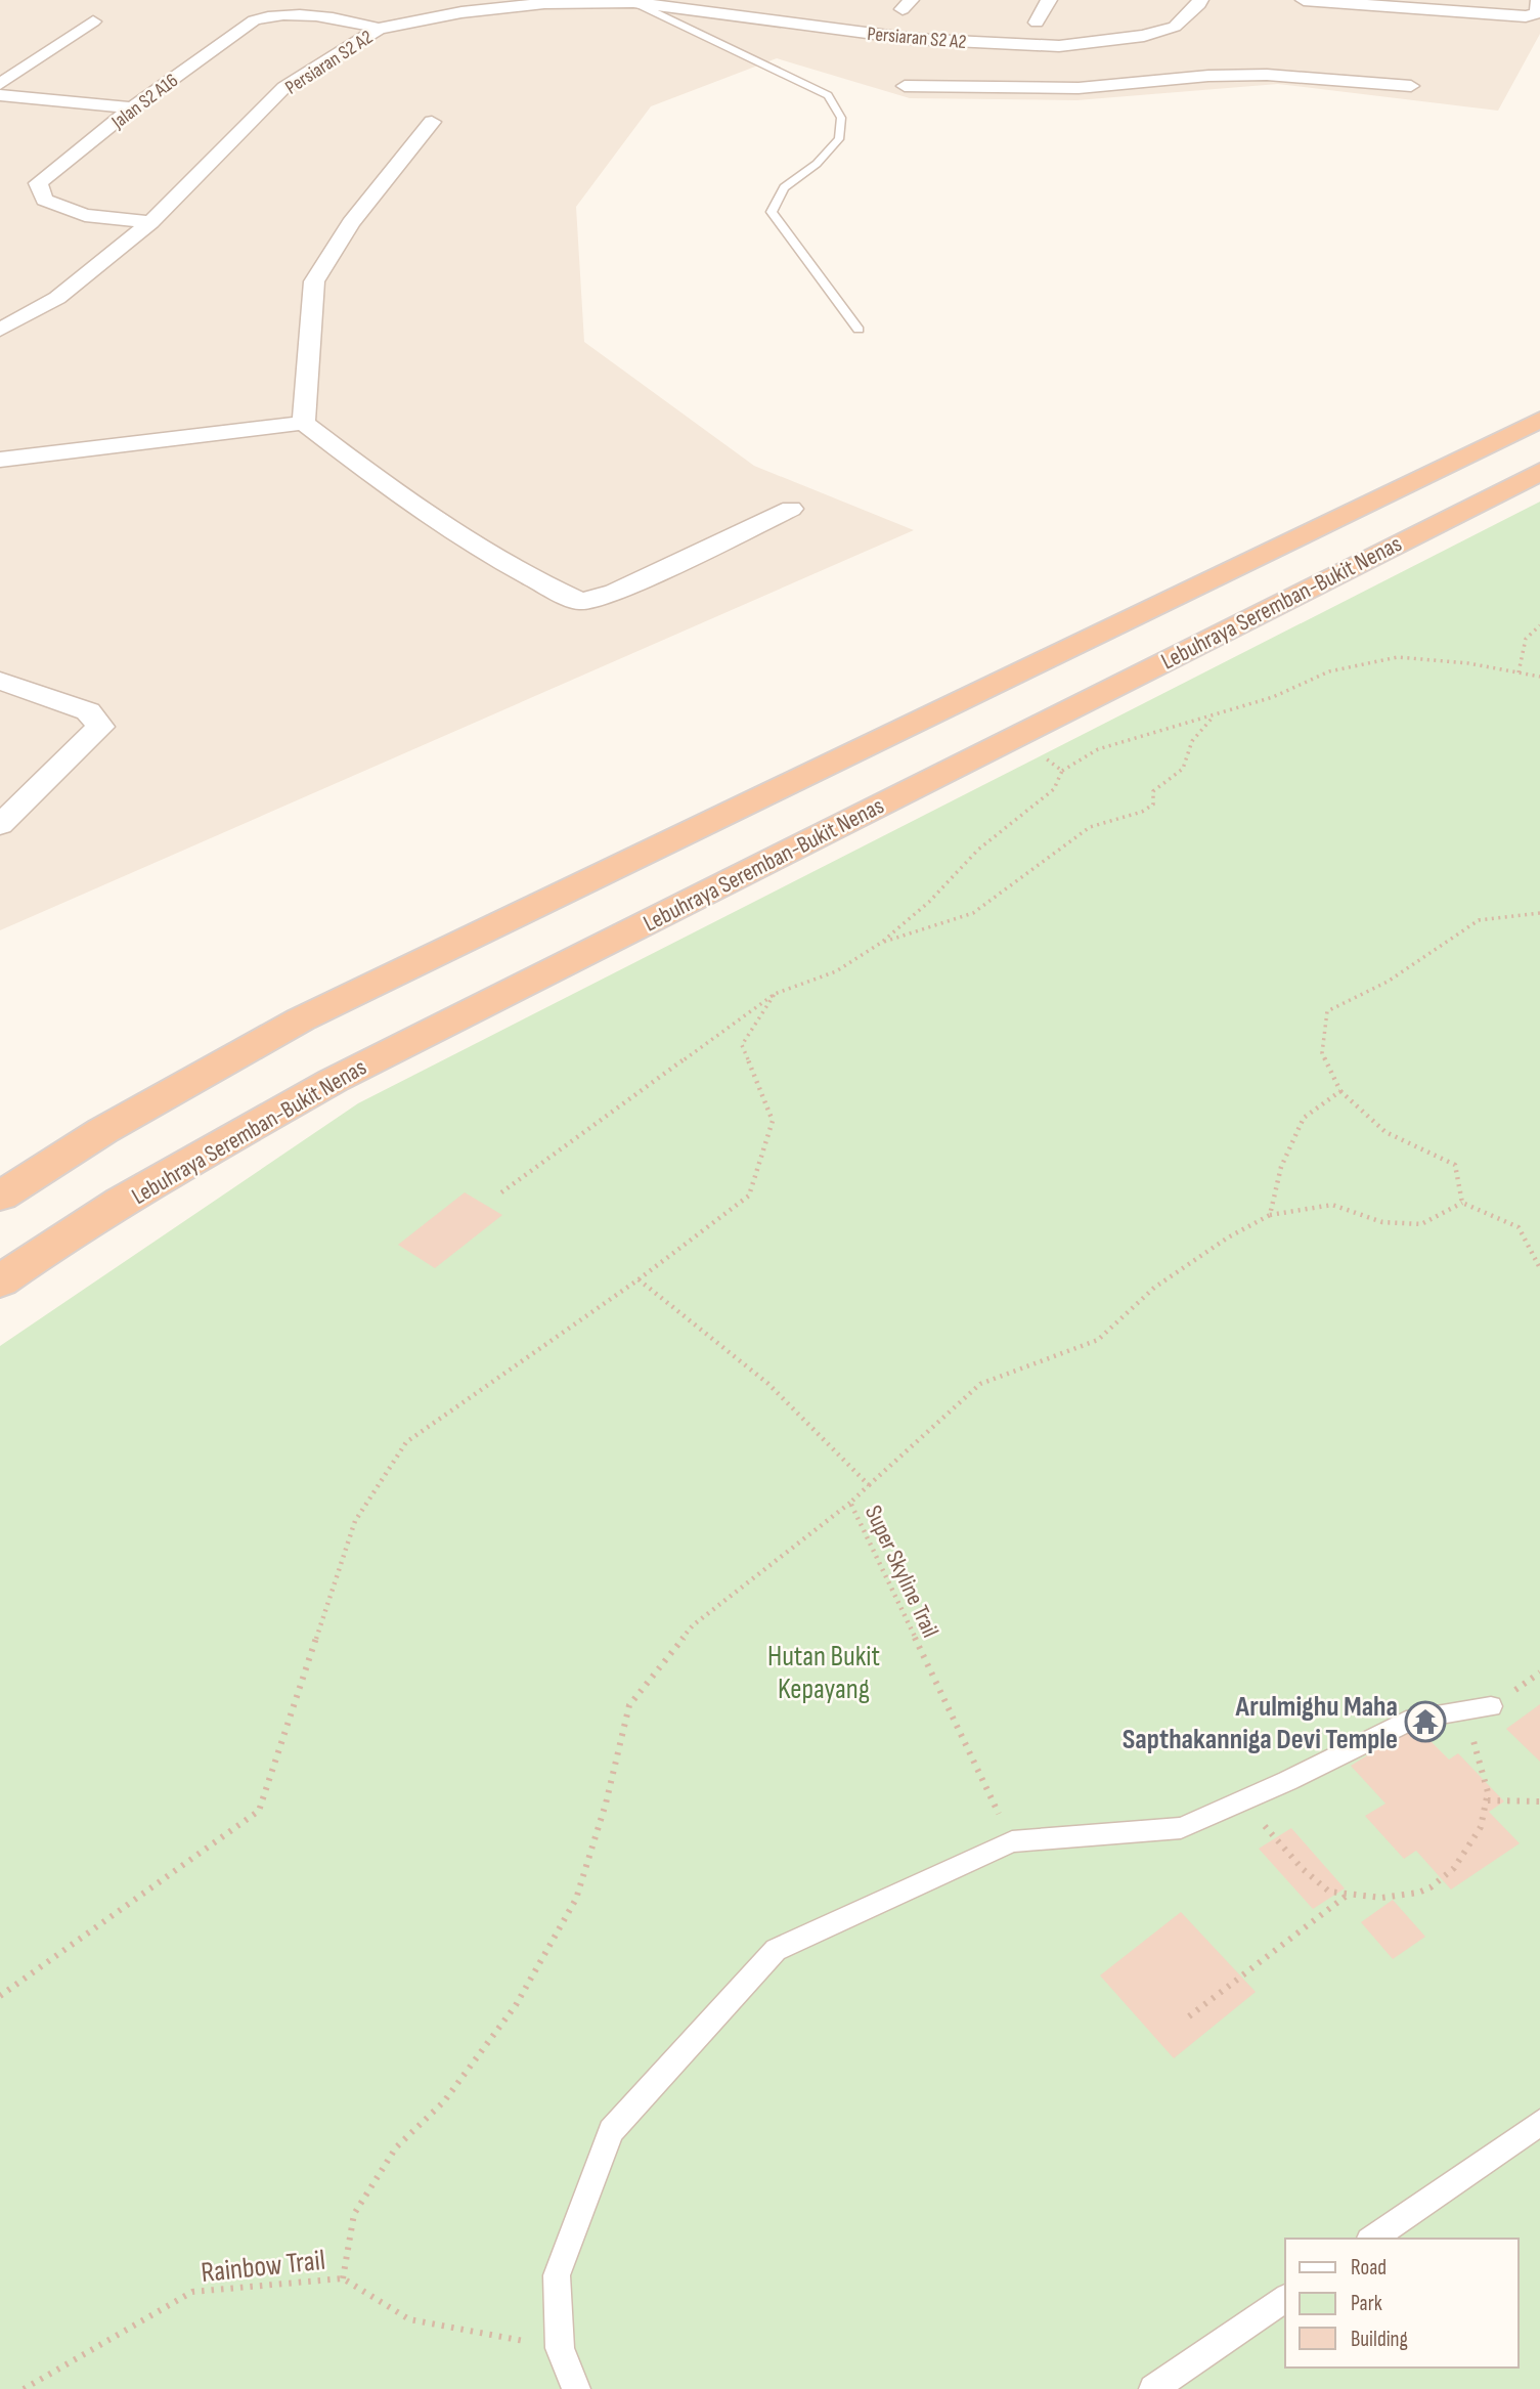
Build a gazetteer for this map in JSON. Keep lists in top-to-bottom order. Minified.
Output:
{"streets":{"highway":["Lebuhraya Seremban-Bukit Nenas"],"street":["Persiaran S2 A2","Jalan S2 A16"],"path":["Super Skyline Trail","Rainbow Trail"]},"crossings":[["Persiaran S2 A2","Jalan S2 A16"]],"parks":["Hutan Bukit Kepayang"],"places":{"temple":["Arulmighu Maha Sapthakanniga Devi Temple"]},"legend":["Road","Park","Building"]}
